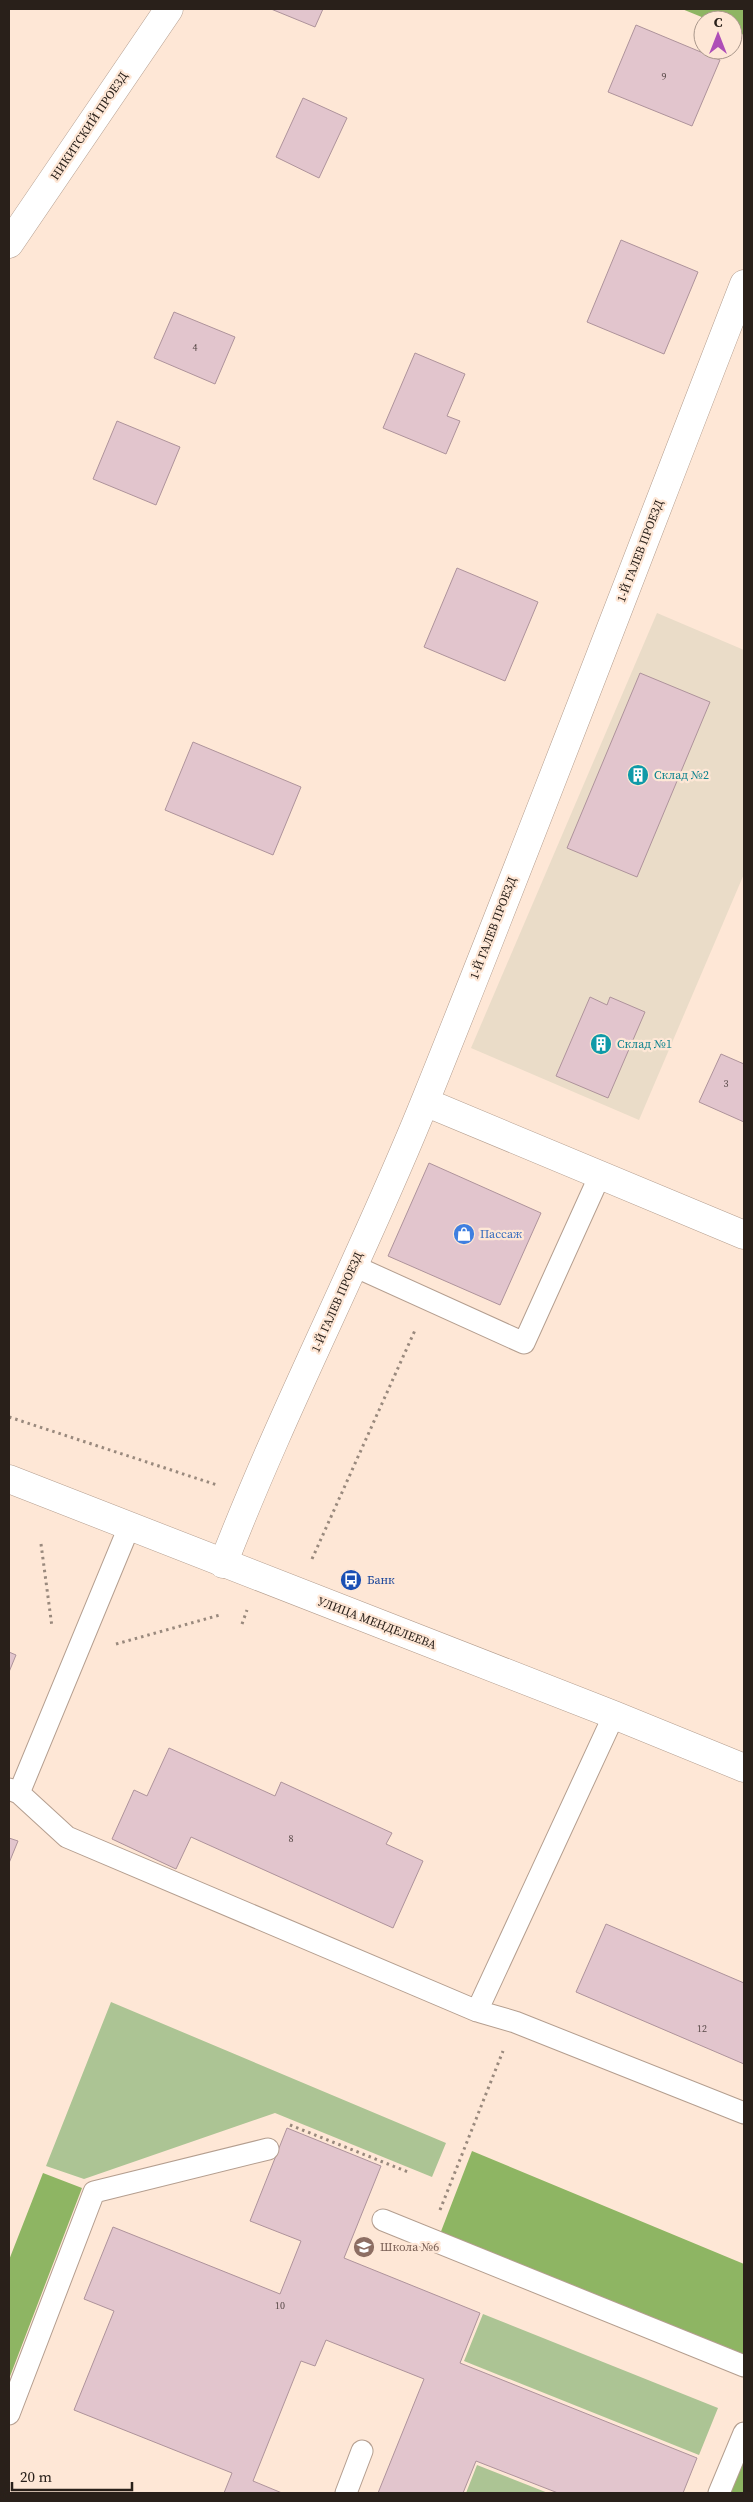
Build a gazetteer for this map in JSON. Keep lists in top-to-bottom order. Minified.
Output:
{"streets":{"street":["НИКИТСКИЙ ПРОЕЗД","1-Й ГАЛЕВ ПРОЕЗД","УЛИЦА МЕНДЕЛЕЕВА"]},"crossings":[["1-Й ГАЛЕВ ПРОЕЗД","УЛИЦА МЕНДЕЛЕЕВА"]],"places":{"building":["Склад №2","Склад №1"],"shop":["Пассаж"],"bus stop":["Банк"],"school or university":["Школа №6"]},"house_numbers":["9","4","3","8","12","10"],"scale_bar":"20 m","north":"top"}
